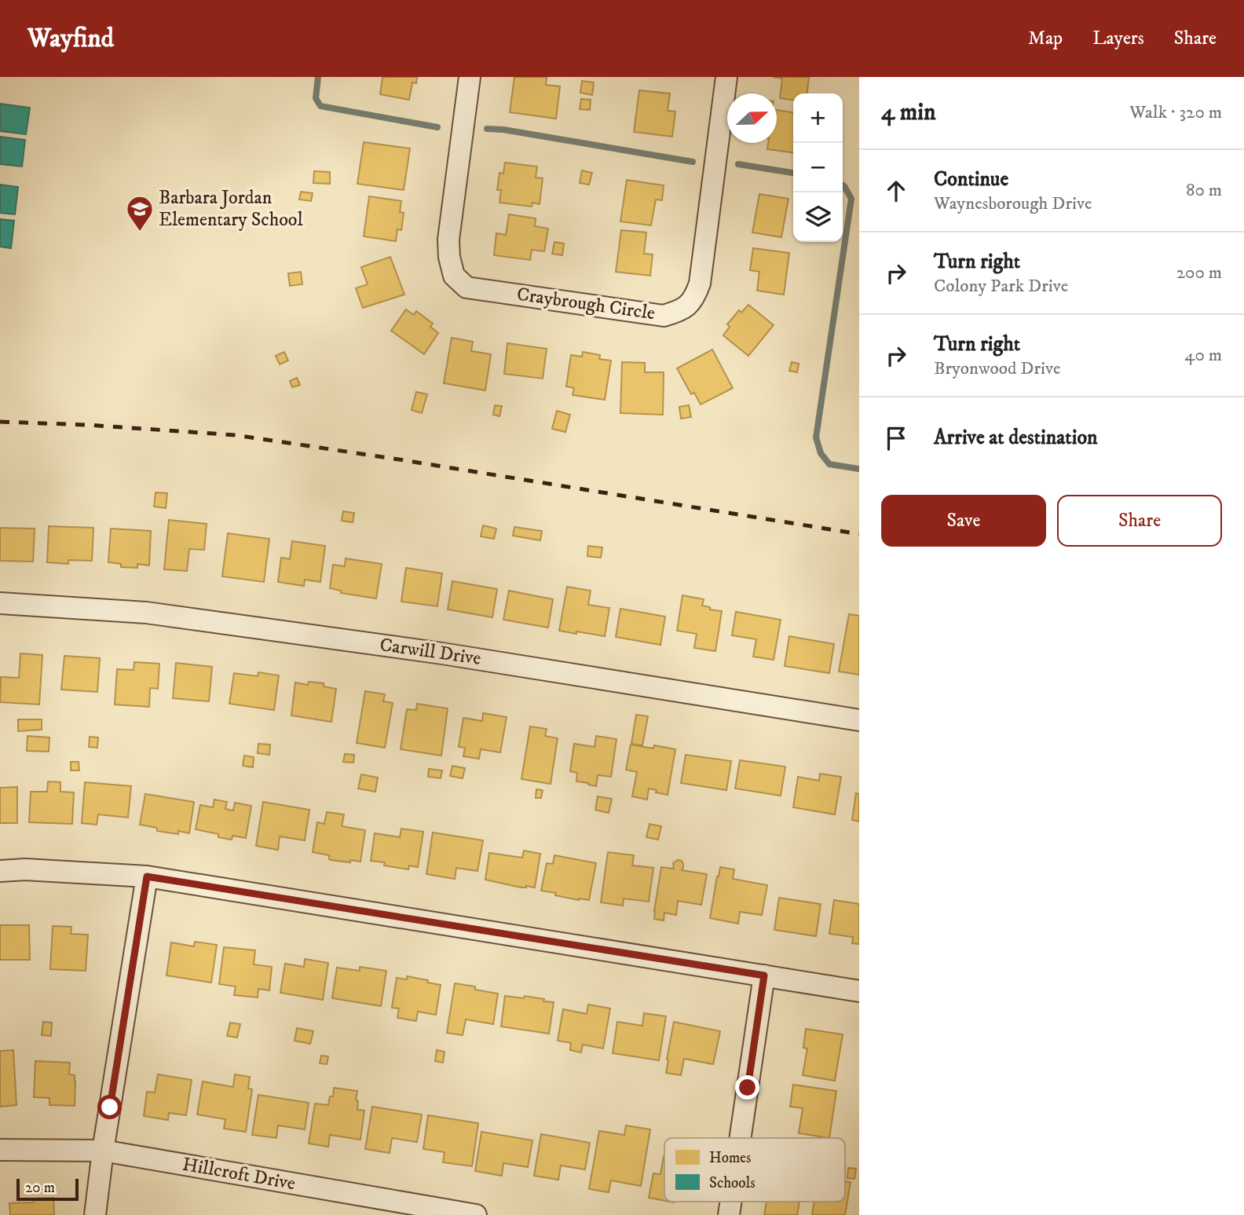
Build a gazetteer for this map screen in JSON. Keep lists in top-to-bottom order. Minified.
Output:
{"streets":{"street":["Craybrough Circle","Carwill Drive","Hillcroft Drive"]},"places":{"school or university":["Barbara Jordan Elementary School"]},"legend":["Homes","Schools"],"scale_bar":"20 m","north":"right","page":{"header":"Wayfind","nav":["Map","Layers","Share"],"heading":["4 min","Walk · 320 m"],"map_buttons":["+","−"],"list":[["Continue","Waynesborough Drive","80 m"],["Turn right","Colony Park Drive","200 m"],["Turn right","Bryonwood Drive","40 m"],"Arrive at destination"],"buttons":["Save","Share"],"scale":"20 m"}}
